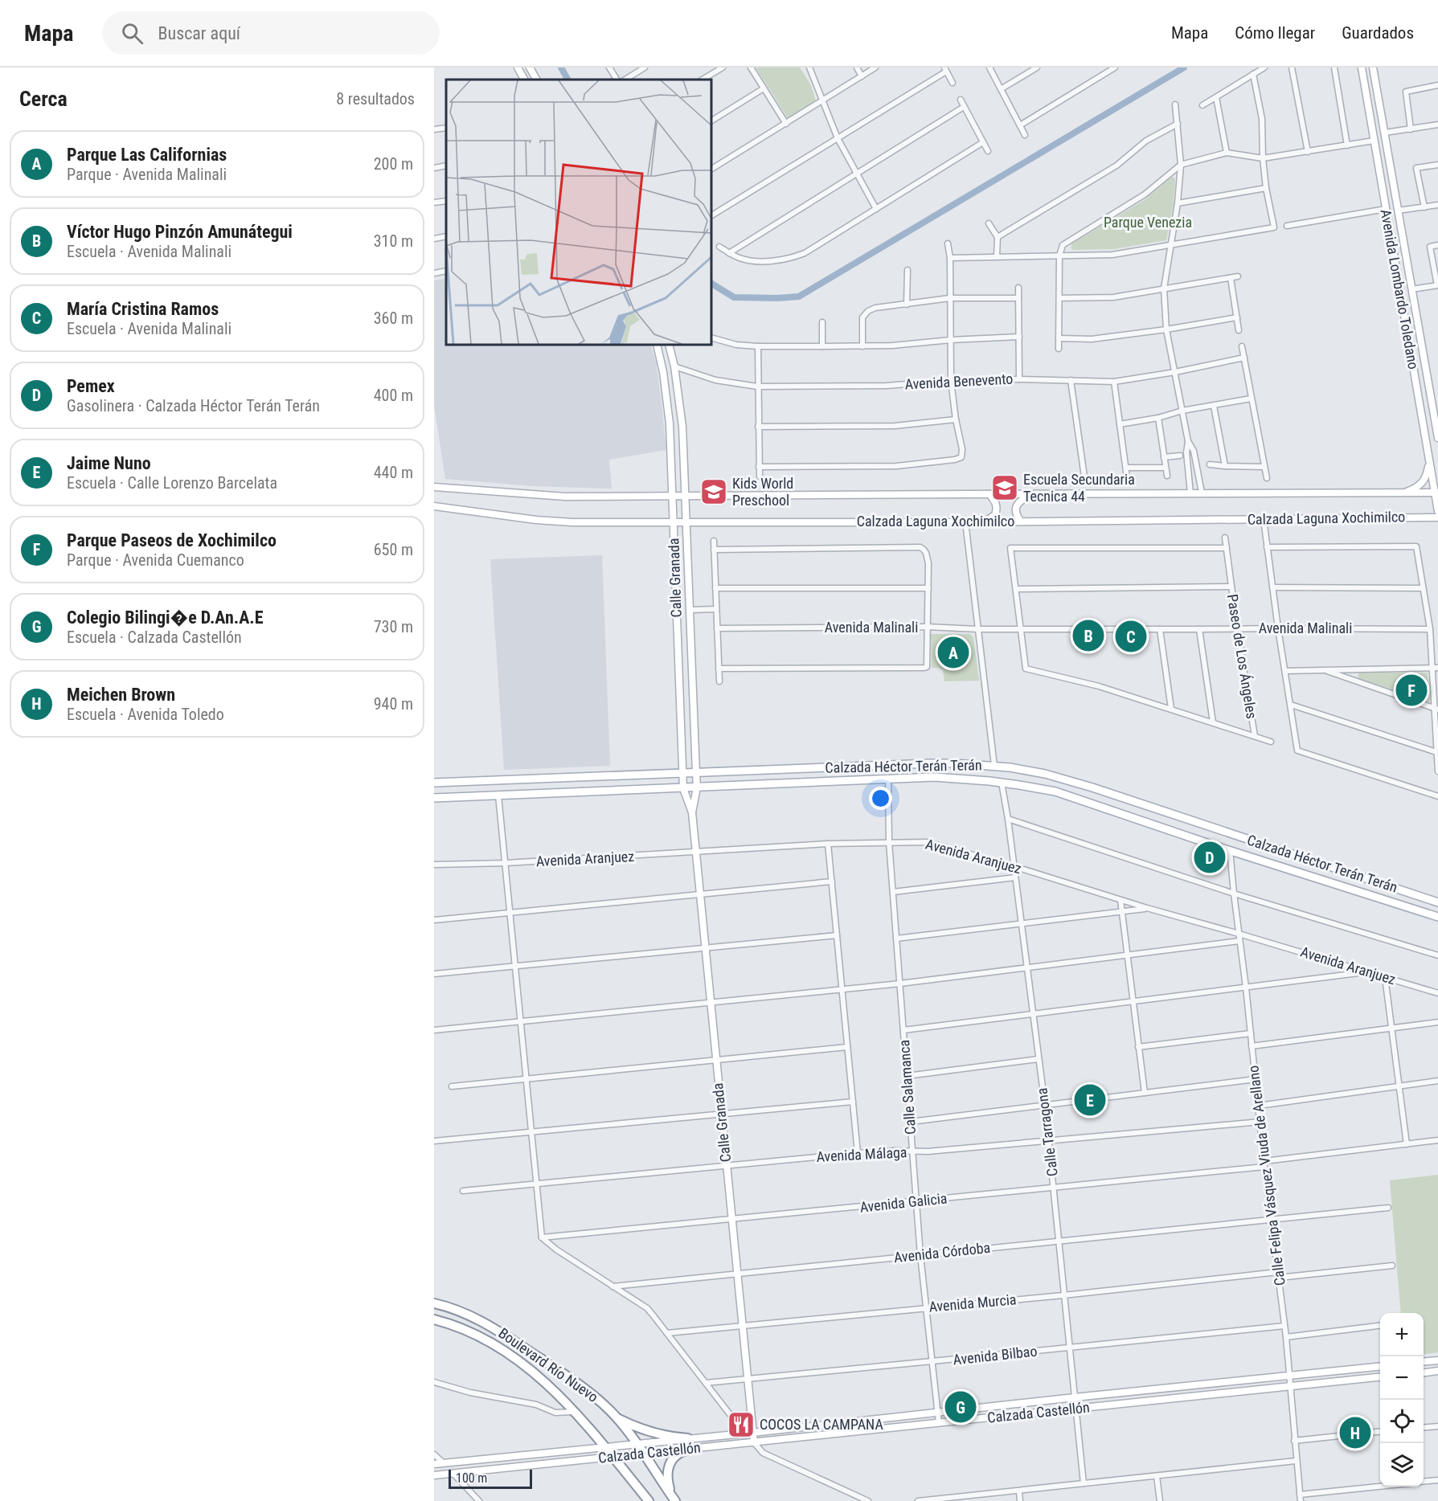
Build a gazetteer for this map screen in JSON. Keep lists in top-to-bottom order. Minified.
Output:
{"streets":{"highway":["Boulevard Río Nuevo"],"main road":["Avenida Lombardo Toledano","Calzada Laguna Xochimilco","Calle Granada","Calzada Héctor Terán Terán","Calzada Castellón"],"street":["Avenida Benevento","Avenida Malinali","Paseo de Los Ángeles","Avenida Aranjuez","Calle Salamanca","Calle Tarragona","Avenida Málaga","Calle Felipa Vásquez Viuda de Arellano","Avenida Galicia","Avenida Córdoba","Avenida Murcia","Avenida Bilbao"]},"crossings":[["Avenida Lombardo Toledano","Calzada Laguna Xochimilco"],["Avenida Benevento","Calle Granada"],["Calzada Laguna Xochimilco","Calle Granada"],["Calle Granada","Calzada Héctor Terán Terán"],["Calle Granada","Avenida Aranjuez"],["Calle Granada","Avenida Málaga"],["Calle Granada","Avenida Galicia"],["Calle Granada","Avenida Córdoba"],["Calle Granada","Avenida Murcia"],["Calle Granada","Avenida Bilbao"],["Calle Granada","Calzada Castellón"],["Avenida Malinali","Paseo de Los Ángeles"],["Calzada Héctor Terán Terán","Calle Salamanca"],["Calzada Héctor Terán Terán","Calle Tarragona"],["Calzada Héctor Terán Terán","Calle Felipa Vásquez Viuda de Arellano"],["Avenida Aranjuez","Calle Salamanca"],["Avenida Aranjuez","Calle Tarragona"],["Avenida Aranjuez","Calle Felipa Vásquez Viuda de Arellano"],["Calle Salamanca","Avenida Málaga"],["Calle Salamanca","Avenida Galicia"],["Calle Salamanca","Avenida Córdoba"],["Calle Salamanca","Avenida Murcia"],["Calle Salamanca","Avenida Bilbao"],["Calle Salamanca","Calzada Castellón"],["Calle Tarragona","Avenida Málaga"],["Calle Tarragona","Avenida Galicia"],["Calle Tarragona","Avenida Córdoba"],["Calle Tarragona","Avenida Murcia"],["Calle Tarragona","Avenida Bilbao"],["Calle Tarragona","Calzada Castellón"],["Avenida Málaga","Calle Felipa Vásquez Viuda de Arellano"],["Calle Felipa Vásquez Viuda de Arellano","Avenida Galicia"],["Calle Felipa Vásquez Viuda de Arellano","Avenida Córdoba"],["Calle Felipa Vásquez Viuda de Arellano","Avenida Murcia"],["Calle Felipa Vásquez Viuda de Arellano","Avenida Bilbao"],["Calle Felipa Vásquez Viuda de Arellano","Calzada Castellón"],["Boulevard Río Nuevo","Calzada Castellón"]],"parks":["Parque Venezia"],"places":{"school or university":["Escuela Secundaria Tecnica 44","Kids World Preschool"],"restaurant":["COCOS LA CAMPANA"]},"scale_bar":"100 m","page":{"header":"Mapa","search":"Buscar aquí","nav":["Mapa","Cómo llegar","Guardados"],"heading":["Cerca","8 resultados"],"list":[{"mark":"A","name":"Parque Las Californias","note":"Parque · Avenida Malinali","value":"200 m"},{"mark":"B","name":"Víctor Hugo Pinzón Amunátegui","note":"Escuela · Avenida Malinali","value":"310 m"},{"mark":"C","name":"María Cristina Ramos","note":"Escuela · Avenida Malinali","value":"360 m"},{"mark":"D","name":"Pemex","note":"Gasolinera · Calzada Héctor Terán Terán","value":"400 m"},{"mark":"E","name":"Jaime Nuno","note":"Escuela · Calle Lorenzo Barcelata","value":"440 m"},{"mark":"F","name":"Parque Paseos de Xochimilco","note":"Parque · Avenida Cuemanco","value":"650 m"},{"mark":"G","name":"Colegio Bilingi�e D.An.A.E","note":"Escuela · Calzada Castellón","value":"730 m"},{"mark":"H","name":"Meichen Brown","note":"Escuela · Avenida Toledo","value":"940 m"}],"pins":["B","C","A","F","D","E","G","H"],"map_buttons":["+","−"],"scale":"100 m"}}
